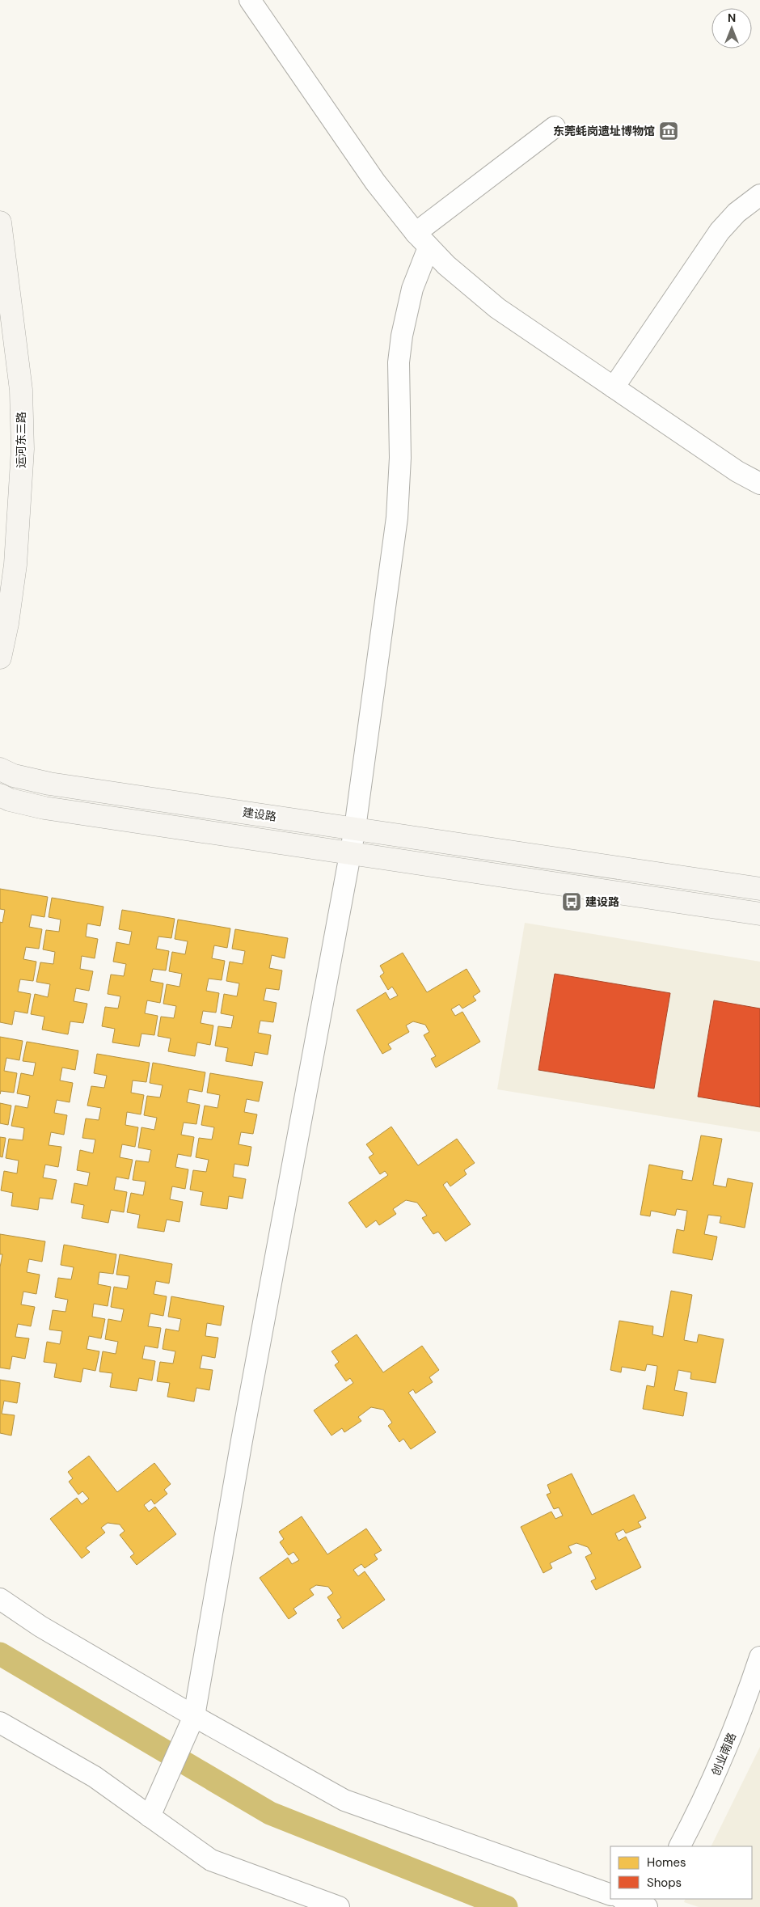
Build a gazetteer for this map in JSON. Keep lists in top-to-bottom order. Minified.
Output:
{"streets":{"street":["运河东三路","建设路","创业南路"]},"places":{"museum":["东莞蚝岗遗址博物馆"],"bus stop":["建设路"]},"legend":["Homes","Shops"],"north":"top"}
